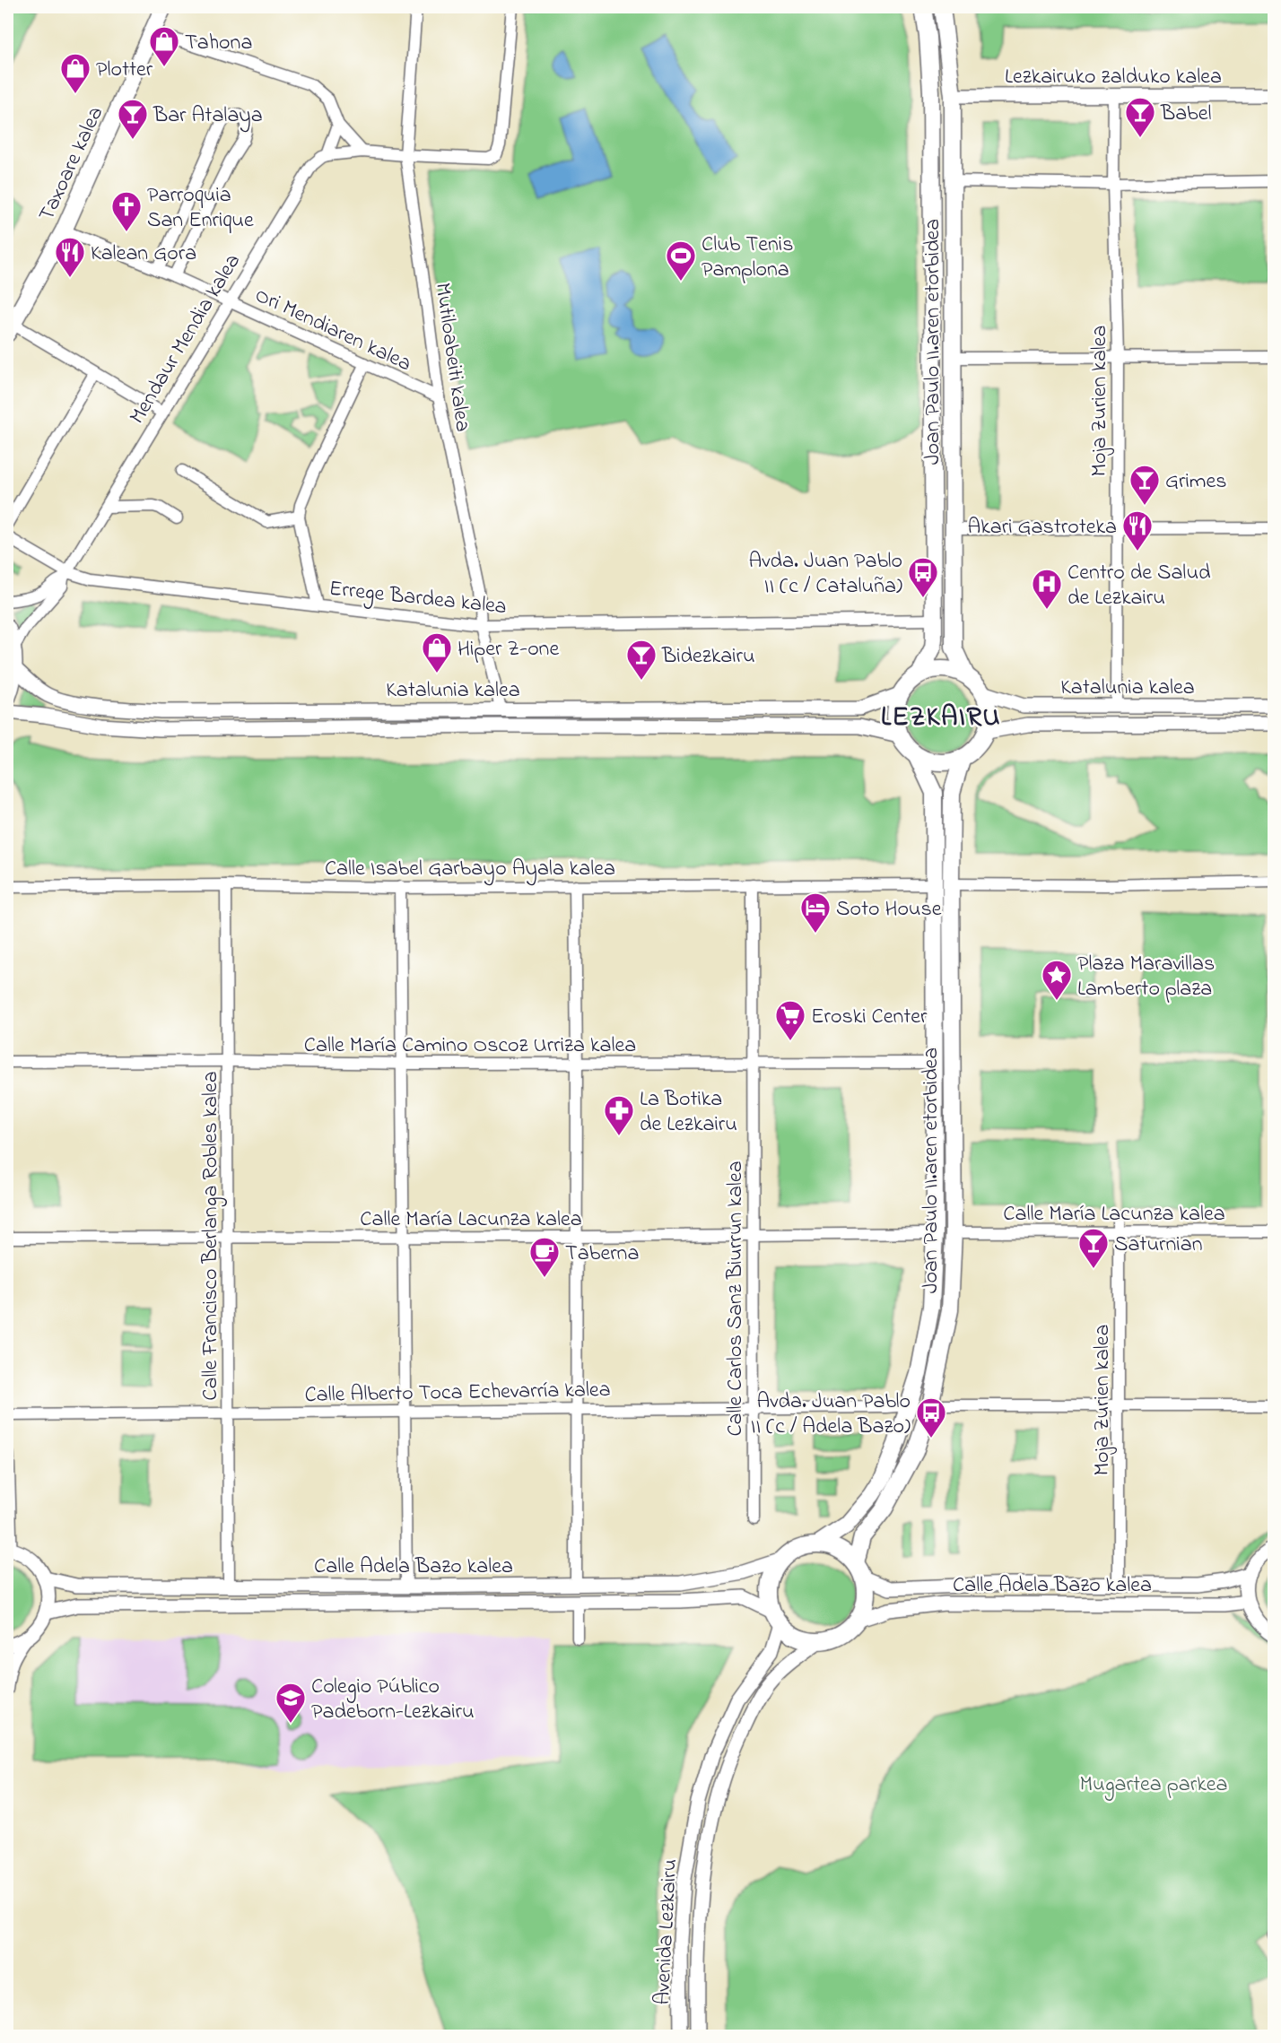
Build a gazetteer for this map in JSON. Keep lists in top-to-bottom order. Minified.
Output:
{"streets":{"main road":["Taxoare kalea","Joan Paulo II.aren etorbidea"],"street":["Lezkairuko zalduko kalea","Ori Mendiaren kalea","Mendaur Mendia kalea","Mutiloabeiti kalea","Moja Zurien kalea","Errege Bardea kalea","Katalunia kalea","Calle Isabel Garbayo Ayala kalea","Calle María Camino Oscoz Urriza kalea","Calle María Lacunza kalea","Calle Francisco Berlanga Robles kalea","Calle Carlos Sanz Biurrun kalea","Calle Alberto Toca Echevarría kalea","Calle Adela Bazo kalea","Avenida Lezkairu"]},"crossings":[["Lezkairuko zalduko kalea","Joan Paulo II.aren etorbidea"],["Lezkairuko zalduko kalea","Moja Zurien kalea"],["Taxoare kalea","Ori Mendiaren kalea"],["Ori Mendiaren kalea","Mendaur Mendia kalea"],["Ori Mendiaren kalea","Mutiloabeiti kalea"],["Mendaur Mendia kalea","Errege Bardea kalea"],["Joan Paulo II.aren etorbidea","Errege Bardea kalea"],["Joan Paulo II.aren etorbidea","Katalunia kalea"],["Joan Paulo II.aren etorbidea","Calle Isabel Garbayo Ayala kalea"],["Joan Paulo II.aren etorbidea","Calle María Camino Oscoz Urriza kalea"],["Joan Paulo II.aren etorbidea","Calle María Lacunza kalea"],["Joan Paulo II.aren etorbidea","Calle Alberto Toca Echevarría kalea"],["Joan Paulo II.aren etorbidea","Calle Adela Bazo kalea"],["Joan Paulo II.aren etorbidea","Avenida Lezkairu"],["Mutiloabeiti kalea","Errege Bardea kalea"],["Mutiloabeiti kalea","Katalunia kalea"],["Moja Zurien kalea","Katalunia kalea"],["Moja Zurien kalea","Calle María Lacunza kalea"],["Moja Zurien kalea","Calle Adela Bazo kalea"],["Calle Isabel Garbayo Ayala kalea","Calle Francisco Berlanga Robles kalea"],["Calle Isabel Garbayo Ayala kalea","Calle Carlos Sanz Biurrun kalea"],["Calle María Camino Oscoz Urriza kalea","Calle Francisco Berlanga Robles kalea"],["Calle María Camino Oscoz Urriza kalea","Calle Carlos Sanz Biurrun kalea"],["Calle María Lacunza kalea","Calle Francisco Berlanga Robles kalea"],["Calle María Lacunza kalea","Calle Carlos Sanz Biurrun kalea"],["Calle Francisco Berlanga Robles kalea","Calle Alberto Toca Echevarría kalea"],["Calle Francisco Berlanga Robles kalea","Calle Adela Bazo kalea"],["Calle Carlos Sanz Biurrun kalea","Calle Alberto Toca Echevarría kalea"],["Calle Adela Bazo kalea","Avenida Lezkairu"]],"districts":["LEZKAIRU"],"parks":["Mugartea parkea"],"places":{"shop":["Tahona","Plotter","Hiper Z-one"],"bar":["Babel","Bar Atalaya","Grimes","Bidezkairu","Saturnian"],"church":["Parroquia San Enrique"],"restaurant":["Kalean Gora","Akari Gastroteka"],"sports":["Club Tenis Pamplona"],"bus stop":["Avda. Juan Pablo II (c / Cataluña)","Avda. Juan Pablo II (c / Adela Bazo)"],"hospital":["Centro de Salud de Lezkairu"],"hotel":["Soto House"],"place":["Plaza Maravillas Lamberto plaza"],"supermarket":["Eroski Center"],"pharmacy":["La Botika de Lezkairu"],"cafe":["Taberna"],"school or university":["Colegio Público Padeborn-Lezkairu"]}}
